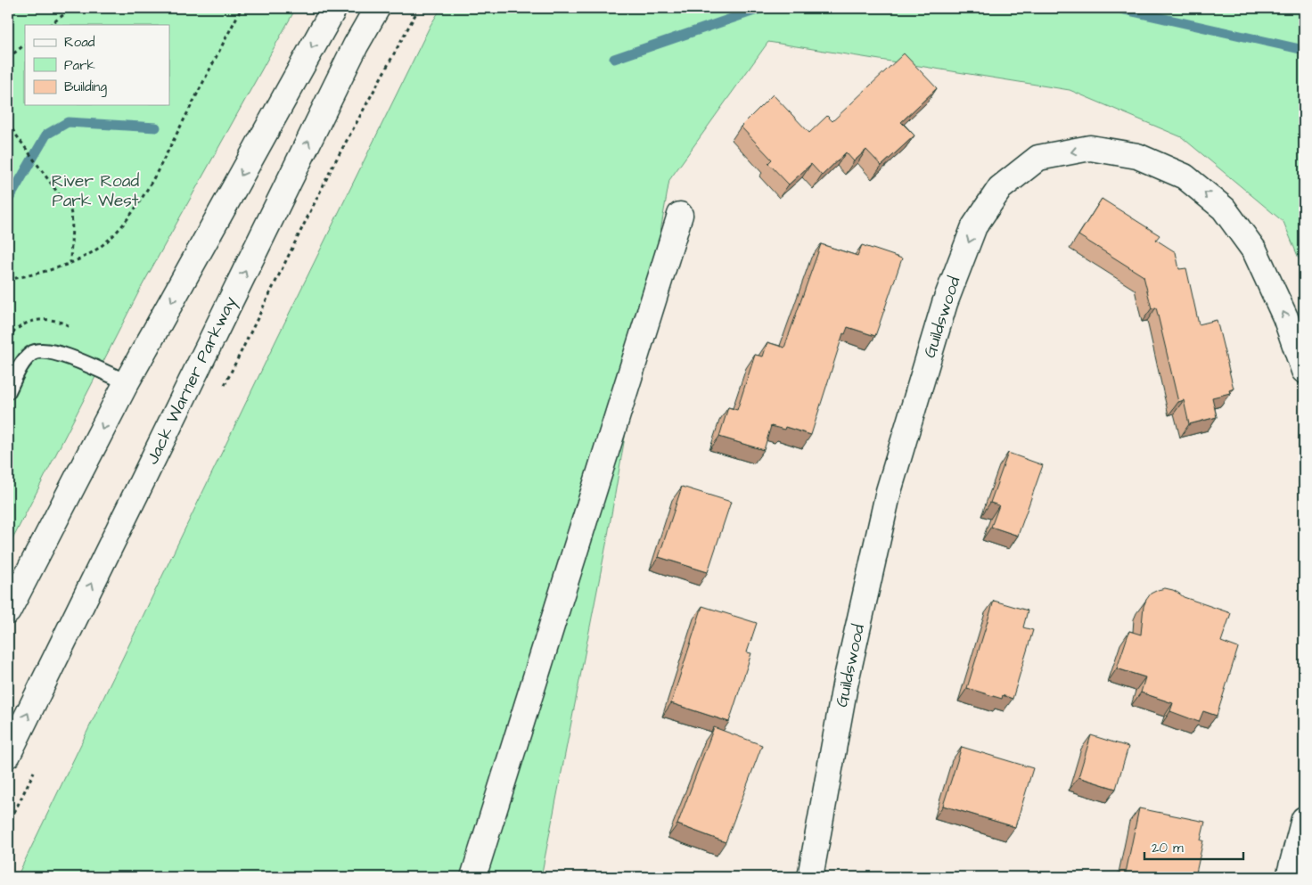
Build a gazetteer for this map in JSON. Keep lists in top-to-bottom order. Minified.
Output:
{"streets":{"street":["Guildswood","Jack Warner Parkway"]},"parks":["River Road Park West"],"legend":["Road","Park","Building"],"scale_bar":"20 m"}
